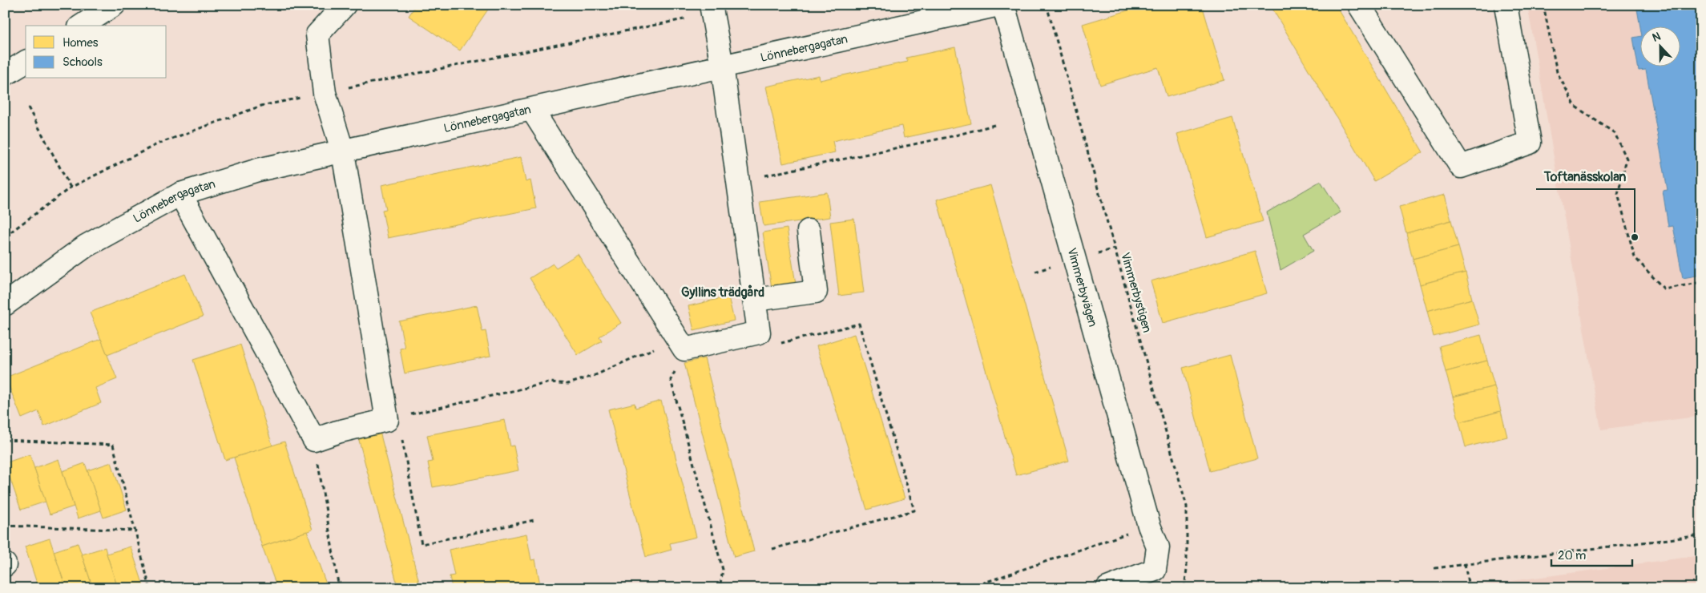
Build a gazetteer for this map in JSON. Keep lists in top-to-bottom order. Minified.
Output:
{"streets":{"street":["Lönnebergagatan","Vimmerbyvägen"],"path":["Vimmerbystigen"]},"districts":["Gyllins trädgård"],"places":["Toftanässkolan"],"legend":["Homes","Schools"],"scale_bar":"20 m","north":"top"}
